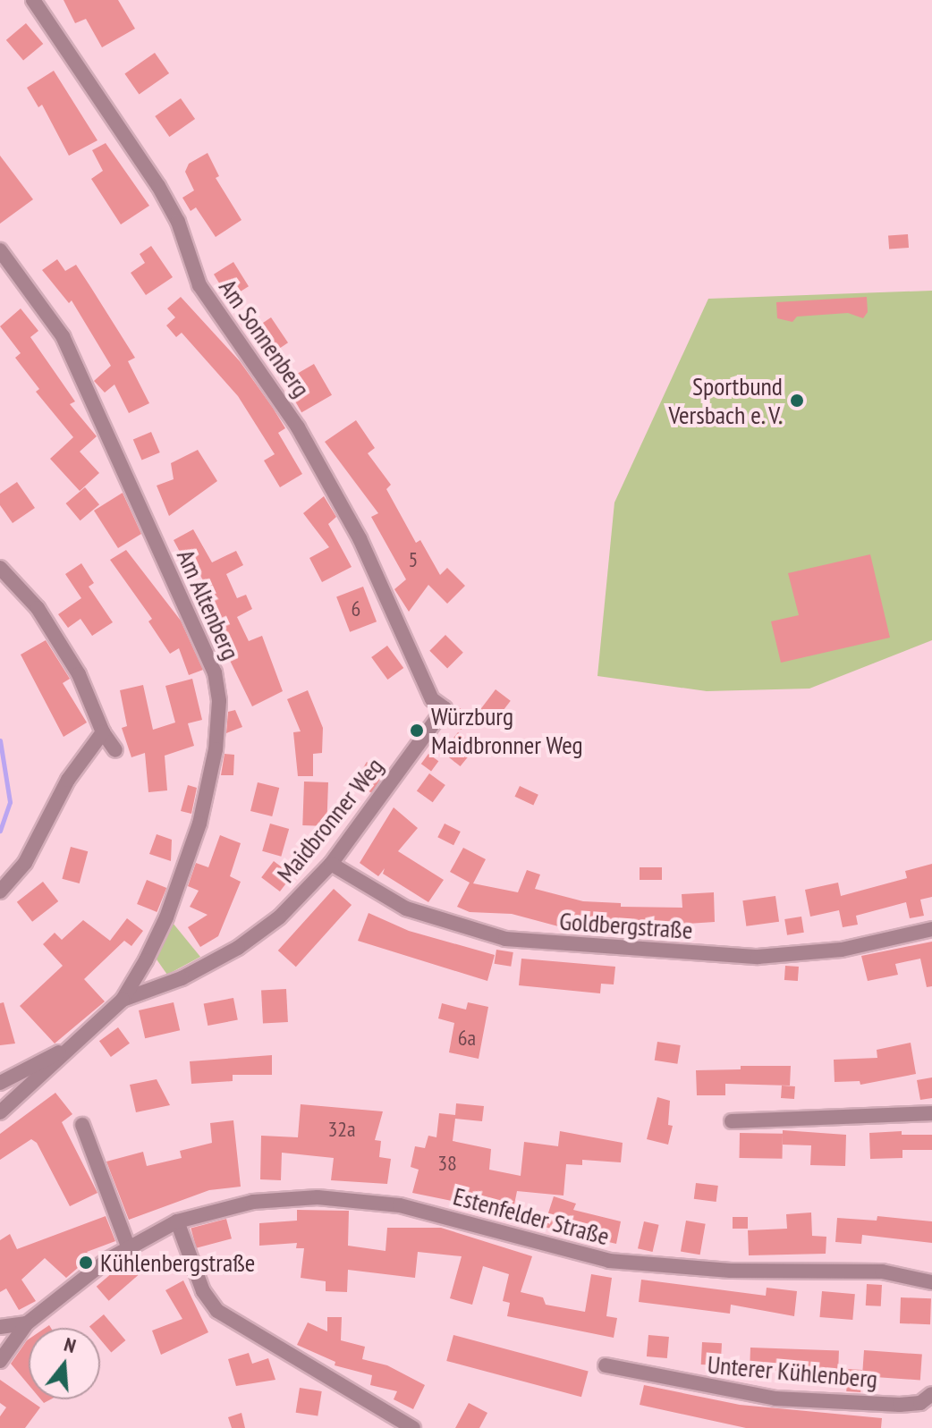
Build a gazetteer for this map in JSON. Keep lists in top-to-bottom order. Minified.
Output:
{"streets":{"street":["Am Sonnenberg","Am Altenberg","Maidbronner Weg","Goldbergstraße","Estenfelder Straße","Unterer Kühlenberg"]},"crossings":[["Am Sonnenberg","Maidbronner Weg"],["Am Altenberg","Maidbronner Weg"],["Maidbronner Weg","Goldbergstraße"]],"places":["Sportbund Versbach e. V.","Würzburg Maidbronner Weg","Kühlenbergstraße"],"house_numbers":["5","6","6a","32a","38"],"north":"top"}
